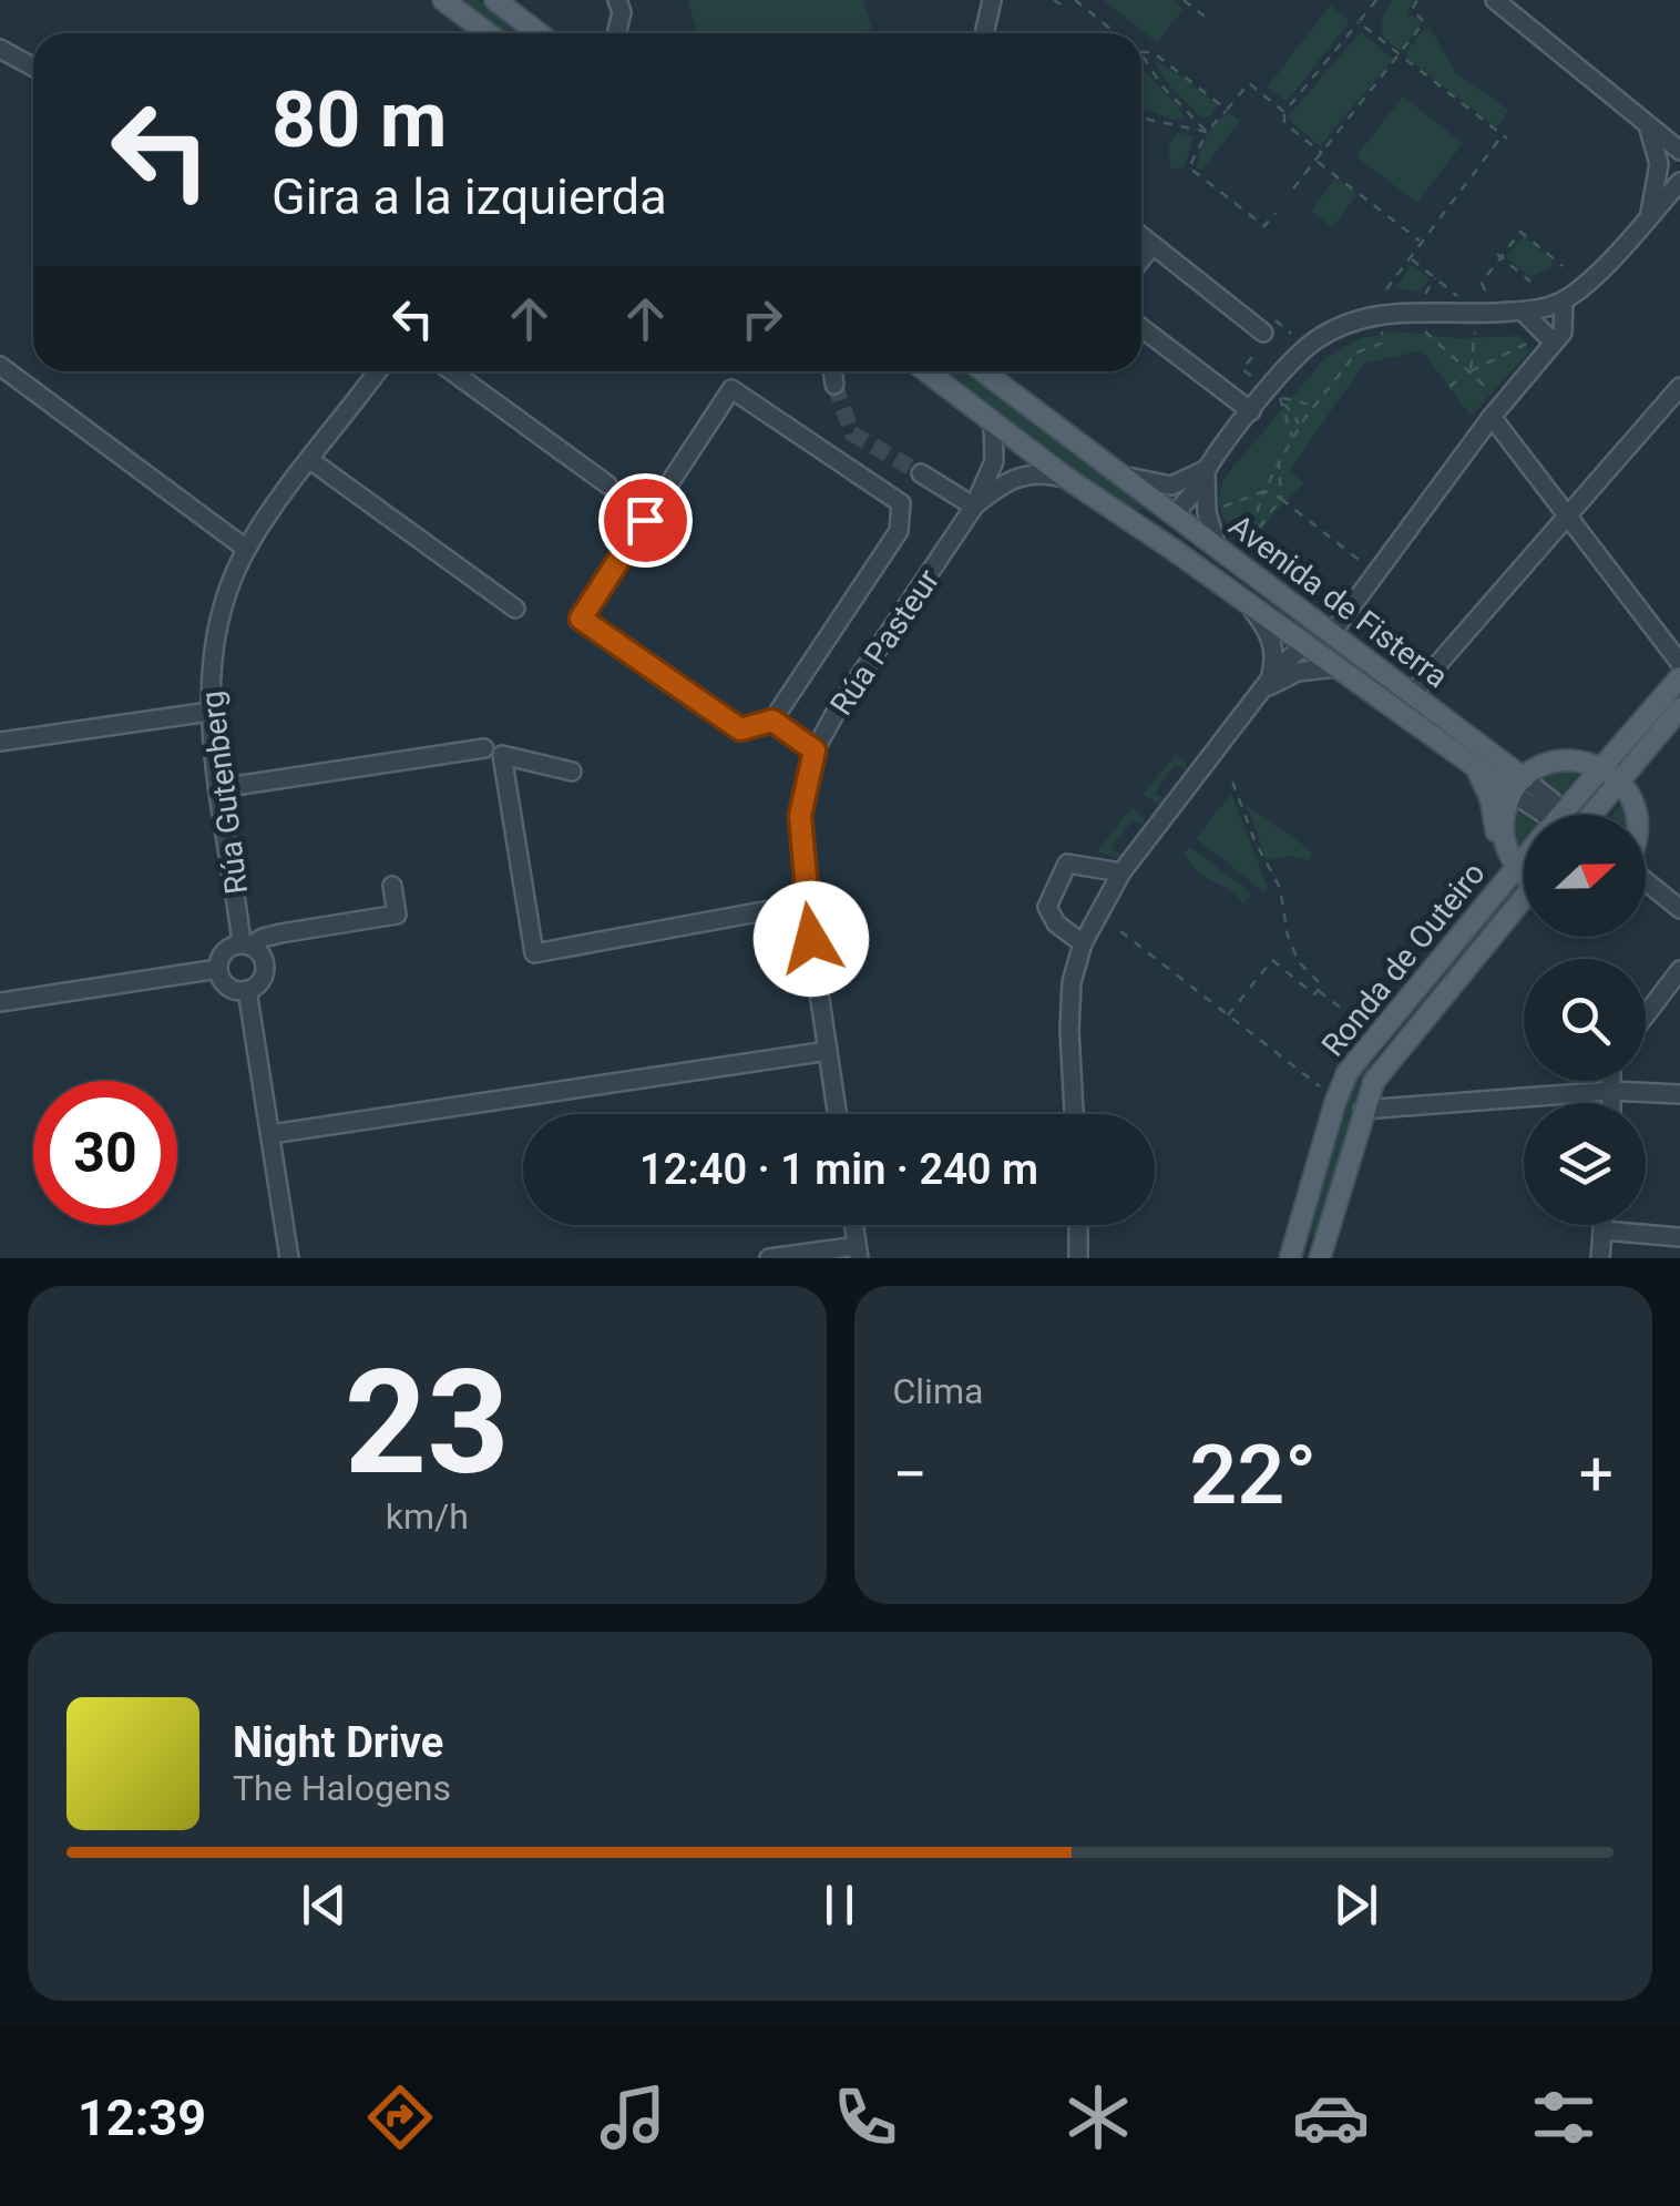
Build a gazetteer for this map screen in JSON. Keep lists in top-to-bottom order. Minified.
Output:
{"streets":{"main road":["Avenida de Fisterra","Ronda de Outeiro"],"street":["Rúa Pasteur","Rúa Gutenberg"]},"crossings":[["Avenida de Fisterra","Rúa Pasteur"]],"north":"right","page":{"turn":["80 m","Gira a la izquierda"],"limit":"30","trip":"12:40 · 1 min · 240 m","tile":[["23","km/h"],"Clima"],"heat":["−","22°","+"],"song":["Night Drive","The Halogens"],"tabs":"12:39"}}
